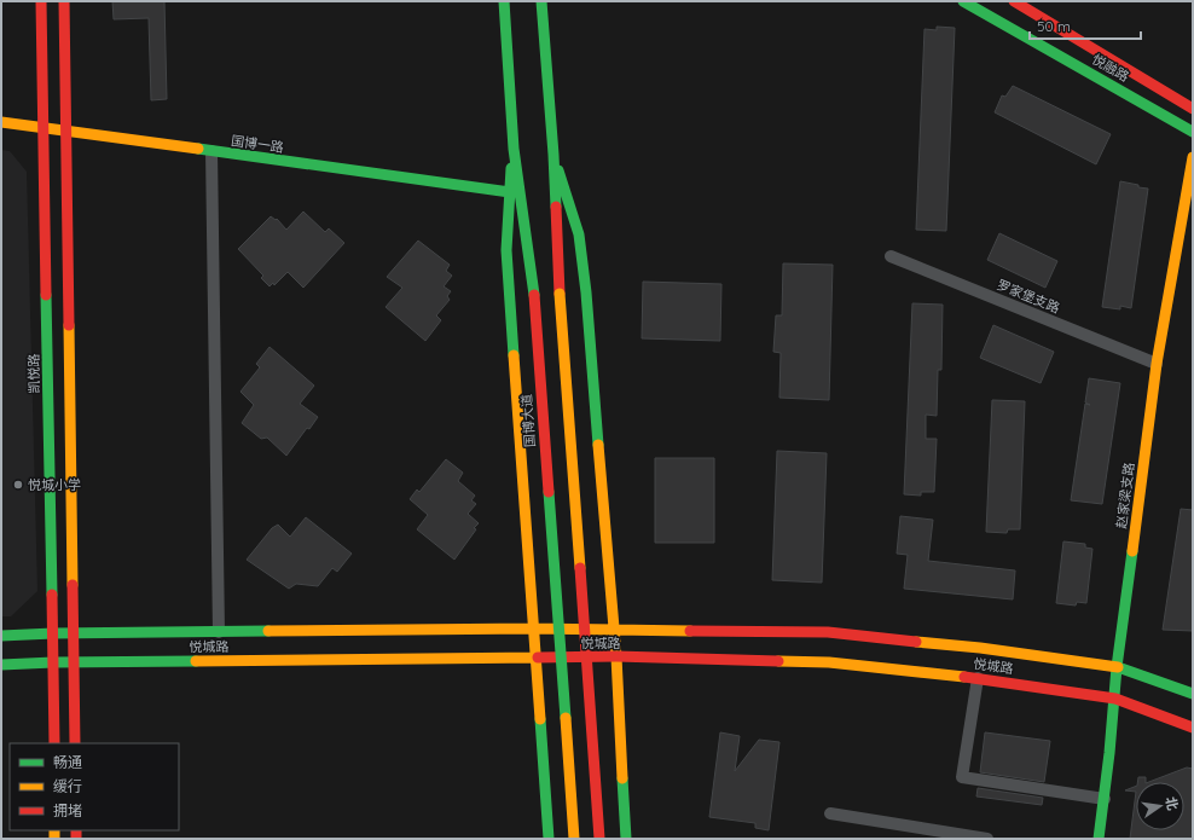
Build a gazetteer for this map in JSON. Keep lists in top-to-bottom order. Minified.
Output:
{"streets":{"main road":["悦融路","国博一路","凯悦路","国博大道","赵家梁支路","悦城路"],"street":["罗家堡支路"]},"crossings":[["国博一路","凯悦路"],["罗家堡支路","赵家梁支路"],["凯悦路","悦城路"],["赵家梁支路","悦城路"]],"places":["悦城小学"],"legend":["畅通","缓行","拥堵"],"scale_bar":"50 m","north":"right"}
